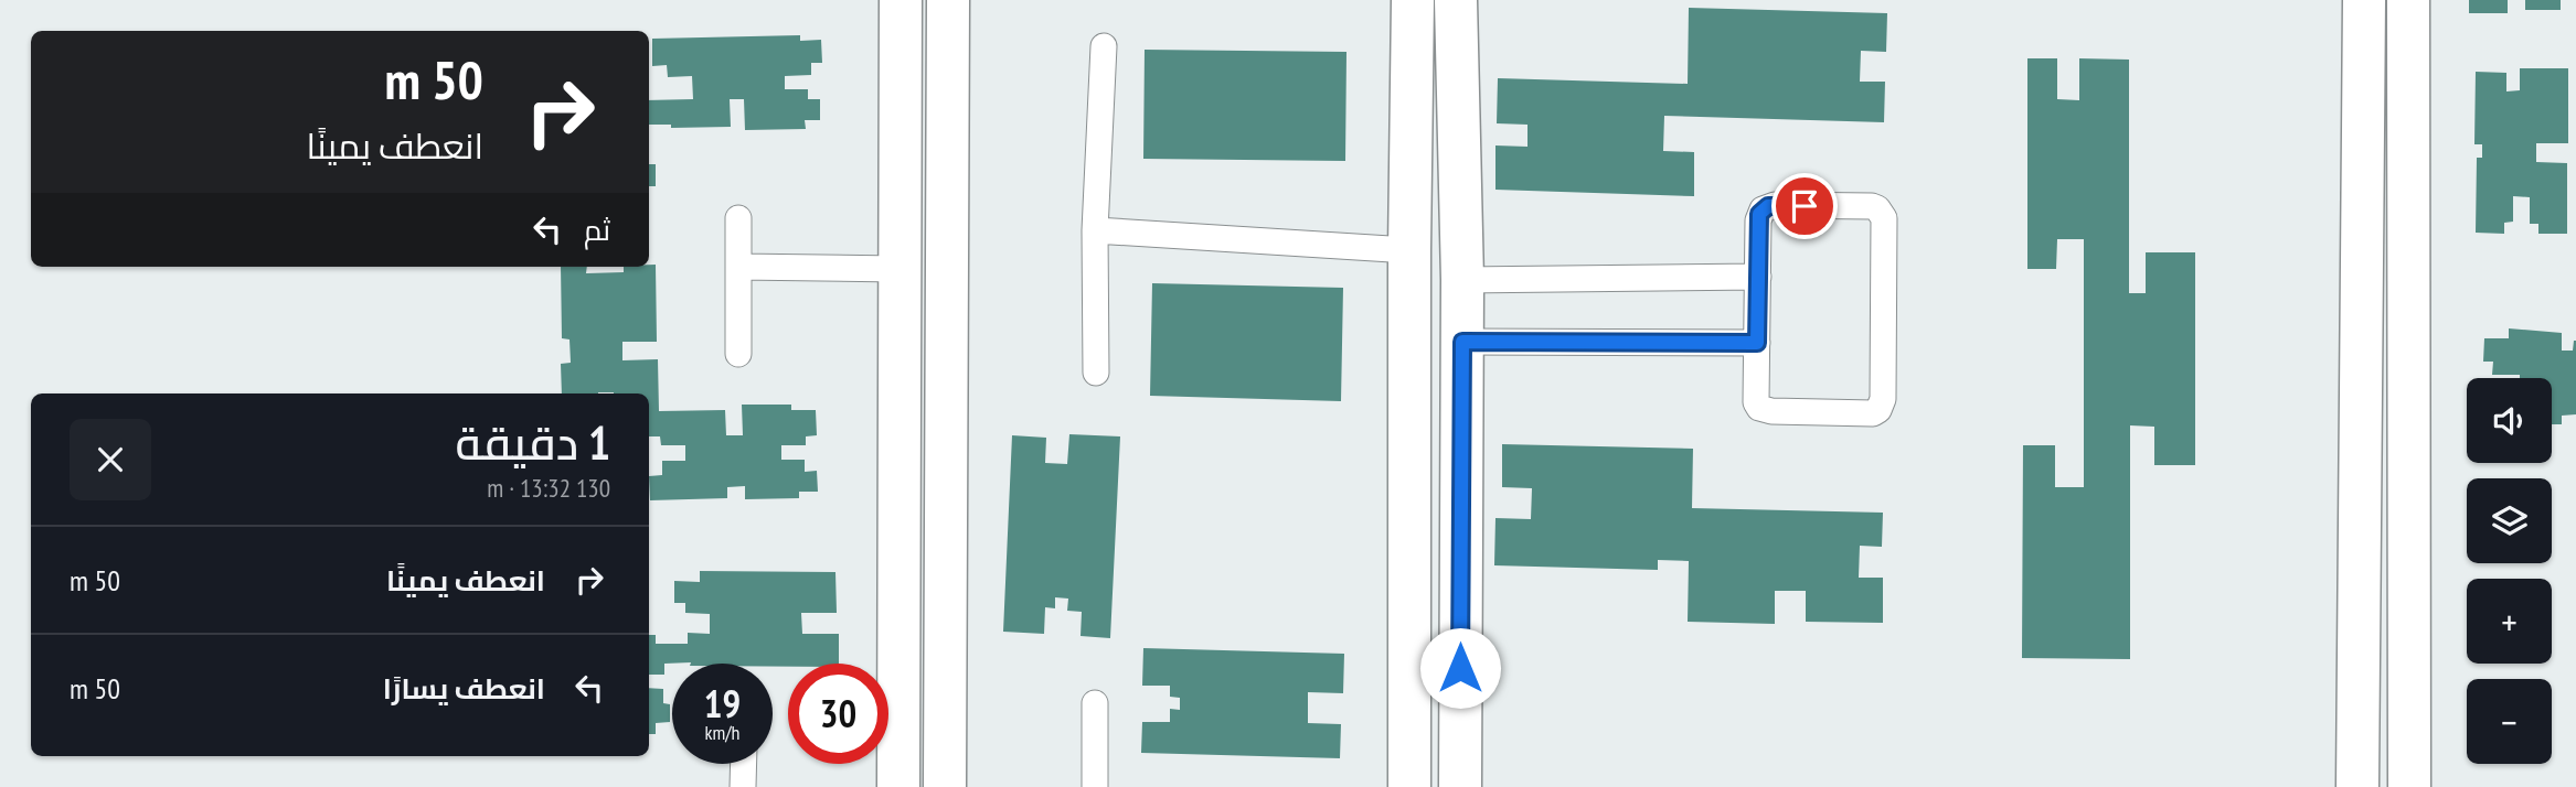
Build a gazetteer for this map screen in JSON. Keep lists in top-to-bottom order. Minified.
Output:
{"page":{"turn":["50 m","انعطف يمينًا"],"then":"ثم","map_buttons":["+","−"],"heading":["1 دقيقة","130 m · 13:32"],"list":[{"name":"انعطف يمينًا","value":"50 m"},{"name":"انعطف يسارًا","value":"50 m"}],"speed":"19 km/h","limit":"30"}}
